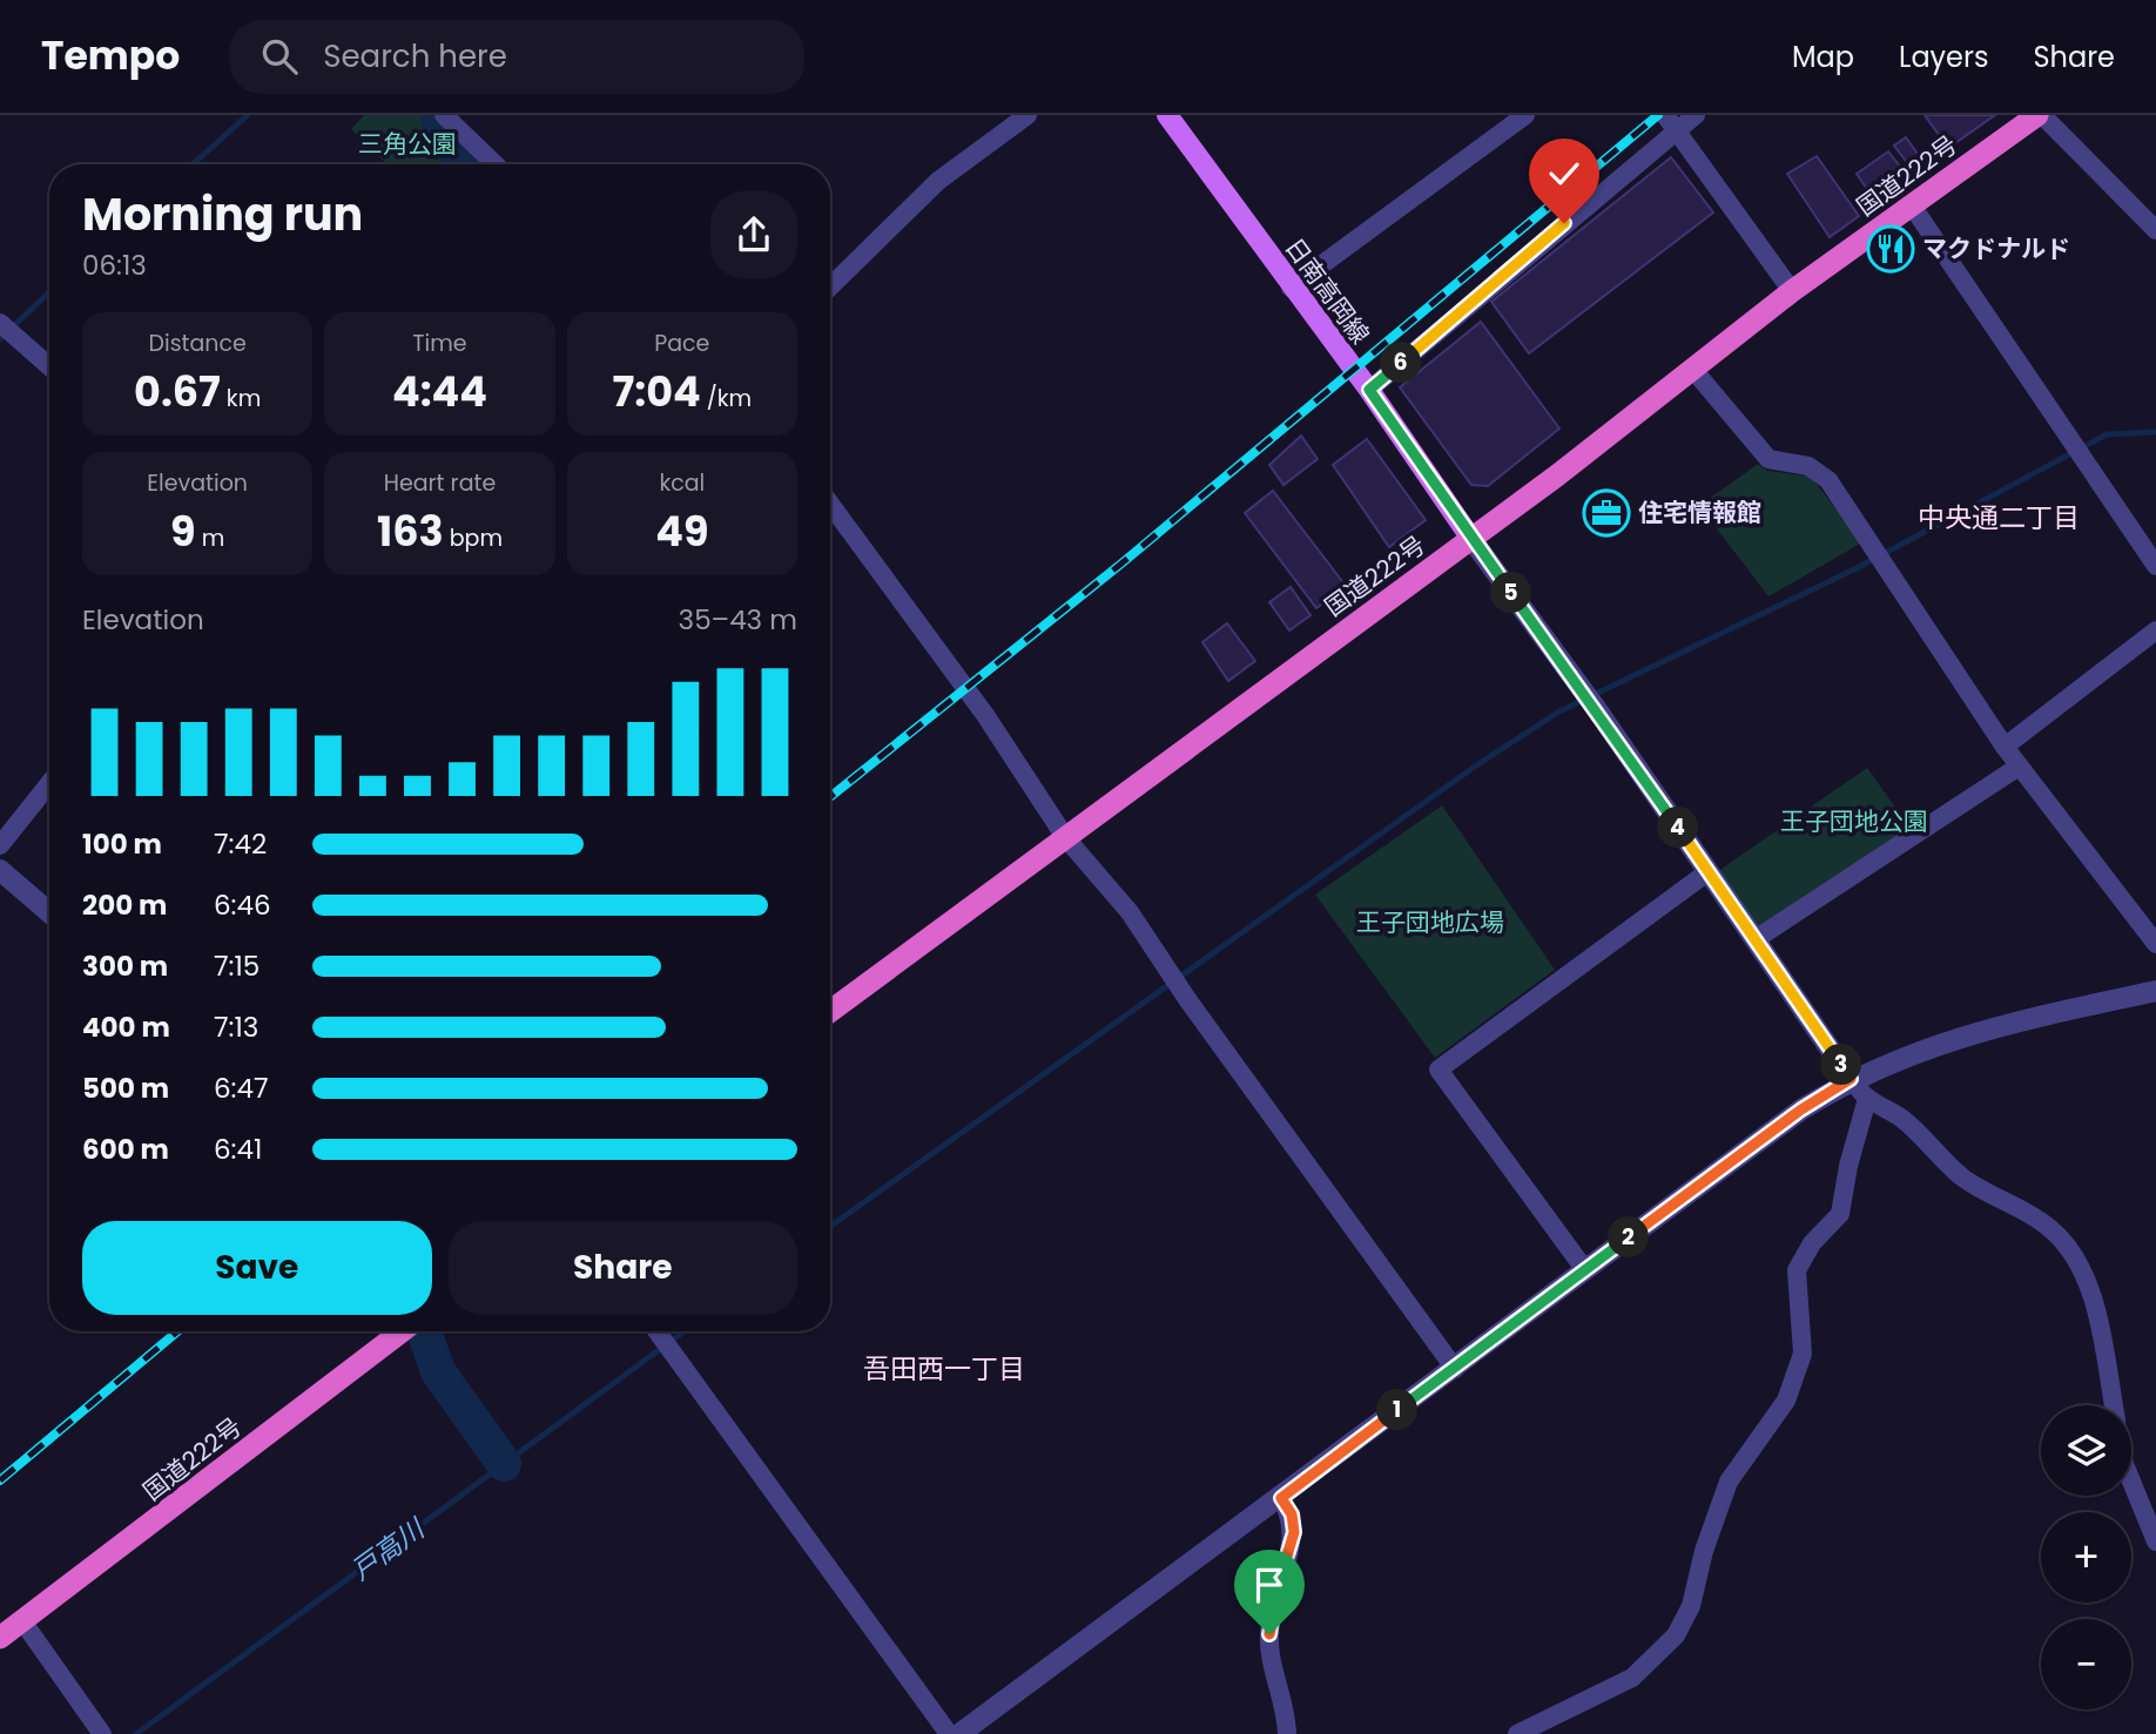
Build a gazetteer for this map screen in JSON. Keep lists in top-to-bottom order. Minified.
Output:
{"streets":{"highway":["国道222号"],"main road":["日南高岡線"]},"crossings":[["国道222号","日南高岡線"]],"districts":["中央通二丁目","吾田西一丁目"],"water":["戸高川"],"parks":["三角公園","王子団地公園","王子団地広場"],"places":{"restaurant":["マクドナルド"],"office":["住宅情報館"]},"page":{"header":"Tempo","search":"Search here","nav":["Map","Layers","Share"],"heading":["Morning run","06:13"],"stats":[["Distance","0.67 km"],["Time","4:44"],["Pace","7:04 /km"],["Elevation","9 m"],["Heart rate","163 bpm"],["kcal","49"]],"pins":["6","5","4","3","2","1"],"chart":["Elevation","35–43 m"],"list":[{"name":"100 m","note":"7:42"},{"name":"200 m","note":"6:46"},{"name":"300 m","note":"7:15"},{"name":"400 m","note":"7:13"},{"name":"500 m","note":"6:47"},{"name":"600 m","note":"6:41"}],"buttons":["Save","Share"],"map_buttons":["+","−"]}}
